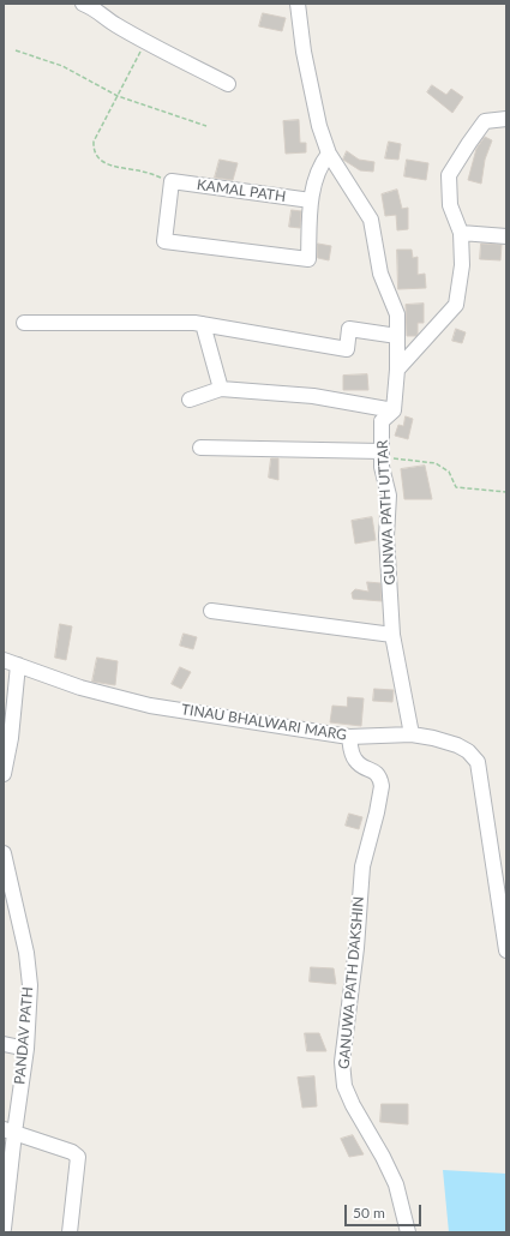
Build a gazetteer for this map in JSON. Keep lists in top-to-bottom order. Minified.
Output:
{"streets":{"street":["KAMAL PATH","GUNWA PATH UTTAR","TINAU BHALWARI MARG","GANUWA PATH DAKSHIN","PANDAV PATH"]},"crossings":[["GUNWA PATH UTTAR","TINAU BHALWARI MARG"],["TINAU BHALWARI MARG","GANUWA PATH DAKSHIN"]],"scale_bar":"50 m"}
